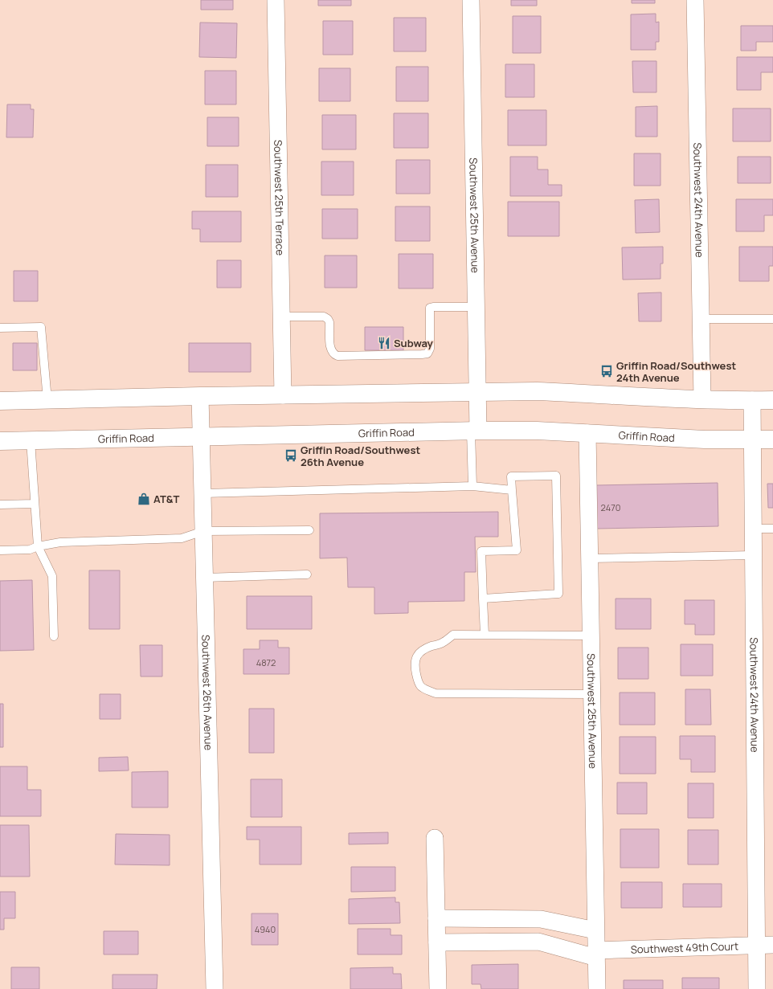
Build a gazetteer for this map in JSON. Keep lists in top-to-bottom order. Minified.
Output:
{"streets":{"main road":["Griffin Road"],"street":["Southwest 25th Terrace","Southwest 24th Avenue","Southwest 25th Avenue","Southwest 26th Avenue","Southwest 49th Court"]},"crossings":[["Southwest 24th Avenue","Griffin Road"],["Southwest 24th Avenue","Southwest 49th Court"],["Southwest 25th Avenue","Griffin Road"],["Southwest 25th Avenue","Southwest 49th Court"],["Griffin Road","Southwest 26th Avenue"]],"places":{"restaurant":["Subway"],"bus stop":["Griffin Road/Southwest 24th Avenue","Griffin Road/Southwest 26th Avenue"],"shop":["AT&T"]},"house_numbers":["2470","4872","4940"]}
